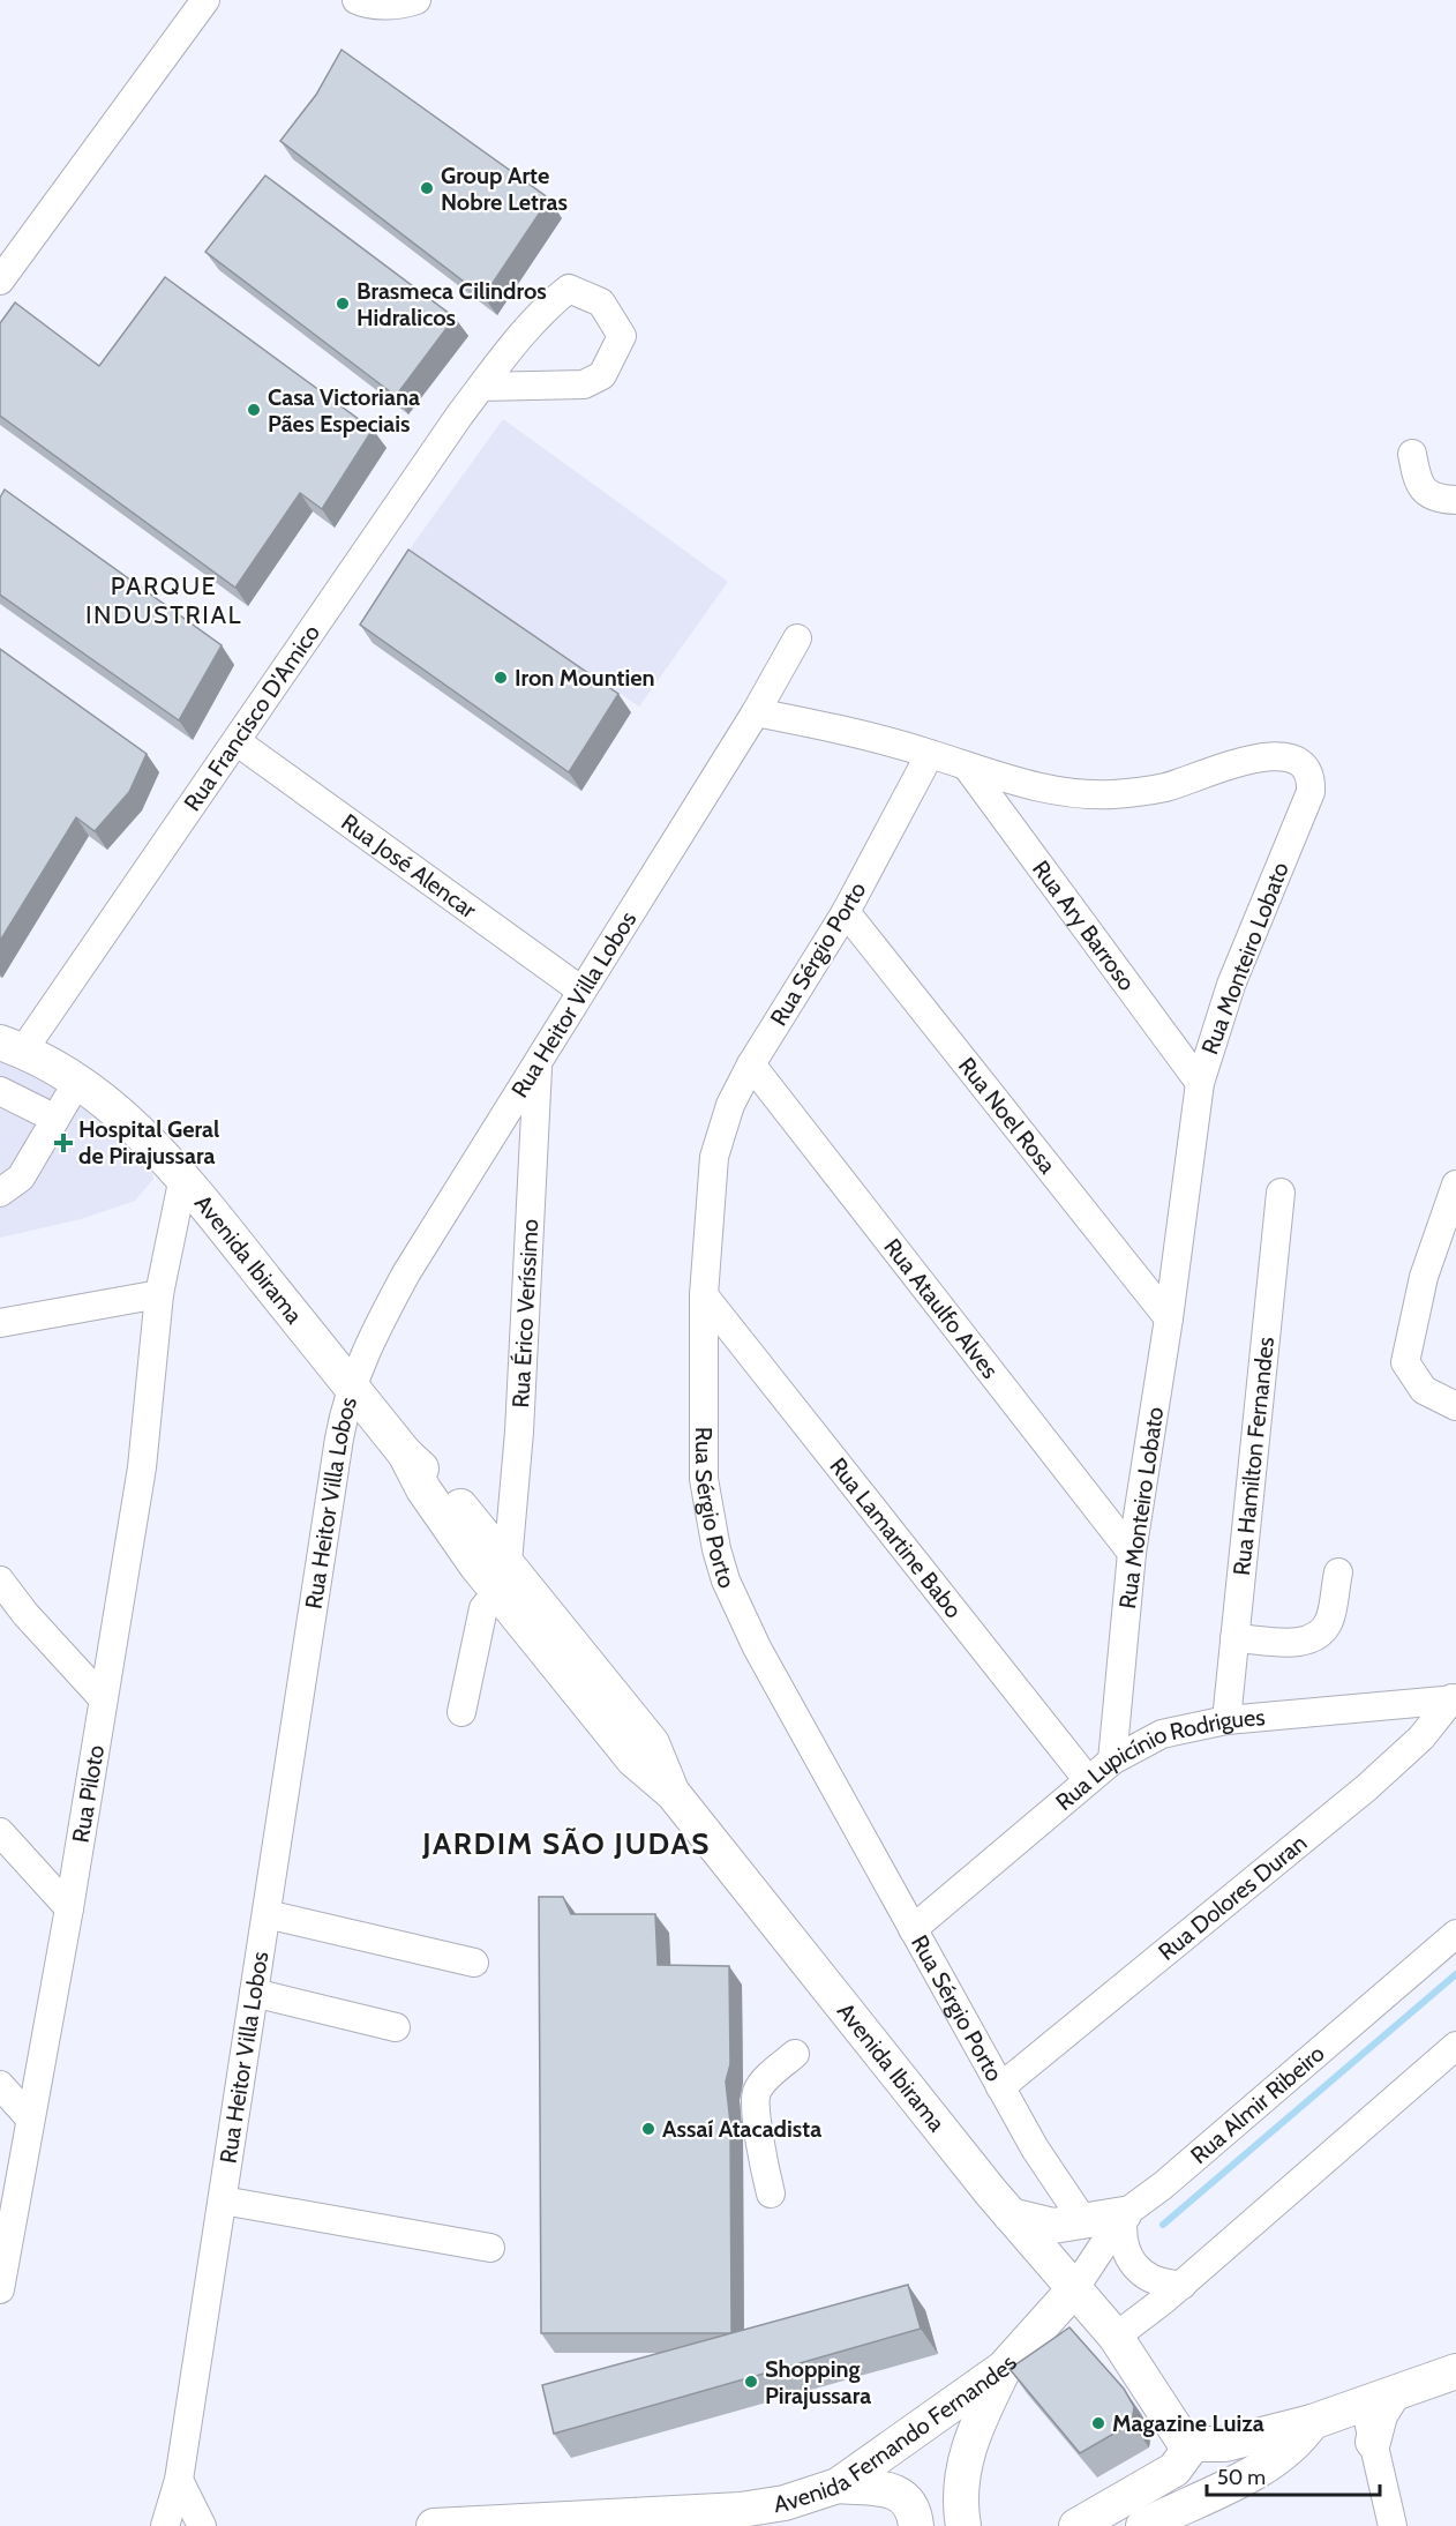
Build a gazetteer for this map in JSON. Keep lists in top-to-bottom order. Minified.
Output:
{"streets":{"main road":["Avenida Ibirama","Avenida Fernando Fernandes"],"street":["Rua Francisco D'Amico","Rua José Alencar","Rua Ary Barroso","Rua Sérgio Porto","Rua Monteiro Lobato","Rua Heitor Villa Lobos","Rua Noel Rosa","Rua Ataulfo Alves","Rua Érico Veríssimo","Rua Hamilton Fernandes","Rua Lamartine Babo","Rua Lupicínio Rodrigues","Rua Piloto","Rua Dolores Duran","Rua Almir Ribeiro"]},"crossings":[["Rua Francisco D'Amico","Rua José Alencar"],["Rua Francisco D'Amico","Avenida Ibirama"],["Rua José Alencar","Rua Heitor Villa Lobos"],["Rua Ary Barroso","Rua Monteiro Lobato"],["Rua Sérgio Porto","Rua Monteiro Lobato"],["Rua Sérgio Porto","Rua Noel Rosa"],["Rua Sérgio Porto","Rua Ataulfo Alves"],["Rua Sérgio Porto","Rua Lamartine Babo"],["Rua Sérgio Porto","Rua Lupicínio Rodrigues"],["Rua Sérgio Porto","Rua Dolores Duran"],["Rua Monteiro Lobato","Rua Heitor Villa Lobos"],["Rua Monteiro Lobato","Rua Noel Rosa"],["Rua Monteiro Lobato","Rua Ataulfo Alves"],["Rua Monteiro Lobato","Rua Lupicínio Rodrigues"],["Rua Heitor Villa Lobos","Avenida Ibirama"],["Rua Heitor Villa Lobos","Rua Érico Veríssimo"],["Avenida Ibirama","Rua Érico Veríssimo"],["Avenida Ibirama","Rua Piloto"],["Avenida Ibirama","Rua Almir Ribeiro"],["Avenida Ibirama","Avenida Fernando Fernandes"],["Rua Hamilton Fernandes","Rua Lupicínio Rodrigues"],["Rua Lamartine Babo","Rua Lupicínio Rodrigues"],["Rua Lupicínio Rodrigues","Rua Dolores Duran"],["Rua Almir Ribeiro","Avenida Fernando Fernandes"]],"districts":["PARQUE INDUSTRIAL","JARDIM SÃO JUDAS"],"places":{"other":["Group Arte Nobre Letras","Brasmeca Cilindros Hidralicos","Casa Victoriana Pães Especiais","Iron Mountien","Assaí Atacadista","Shopping Pirajussara","Magazine Luiza"],"health":["Hospital Geral de Pirajussara"]},"scale_bar":"50 m"}
